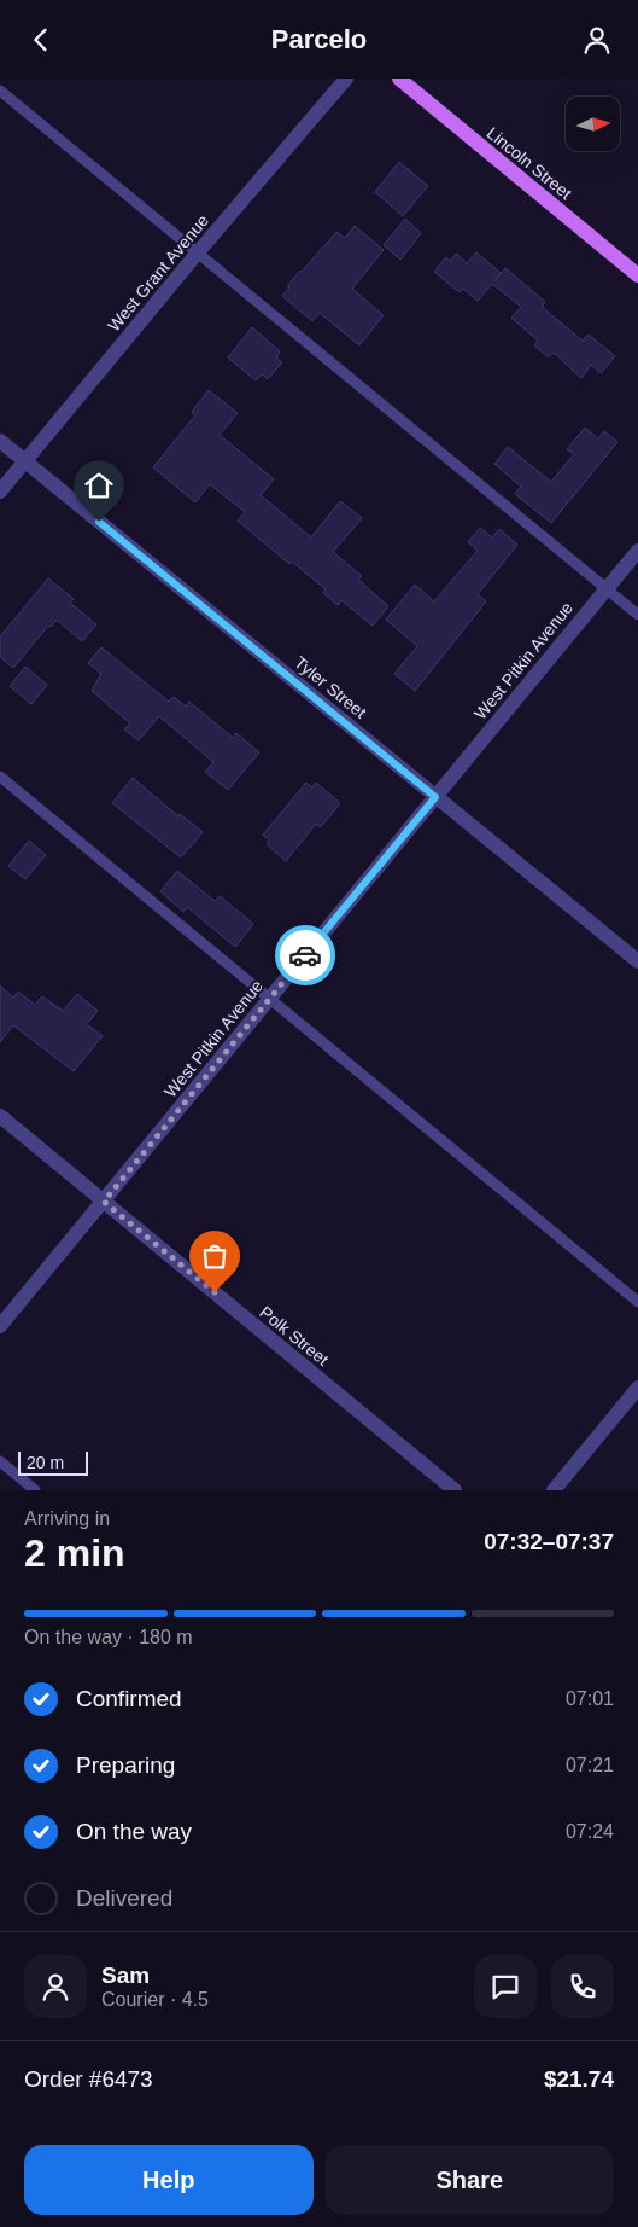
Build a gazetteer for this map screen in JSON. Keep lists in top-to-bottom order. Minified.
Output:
{"streets":{"main road":["Lincoln Street"],"street":["West Grant Avenue","West Pitkin Avenue","Tyler Street","Polk Street"]},"crossings":[["West Grant Avenue","Tyler Street"],["West Pitkin Avenue","Tyler Street"],["West Pitkin Avenue","Polk Street"]],"scale_bar":"20 m","north":"right","page":{"header":"Parcelo","scale":"20 m","heading":["2 min","Arriving in","07:32–07:37"],"panel":["Sam","Courier · 4.5","Order #6473","$21.74"],"bar":"On the way · 180 m","list":[["Confirmed","07:01"],["Preparing","07:21"],["On the way","07:24"],"Delivered"],"buttons":["Help","Share"]}}
